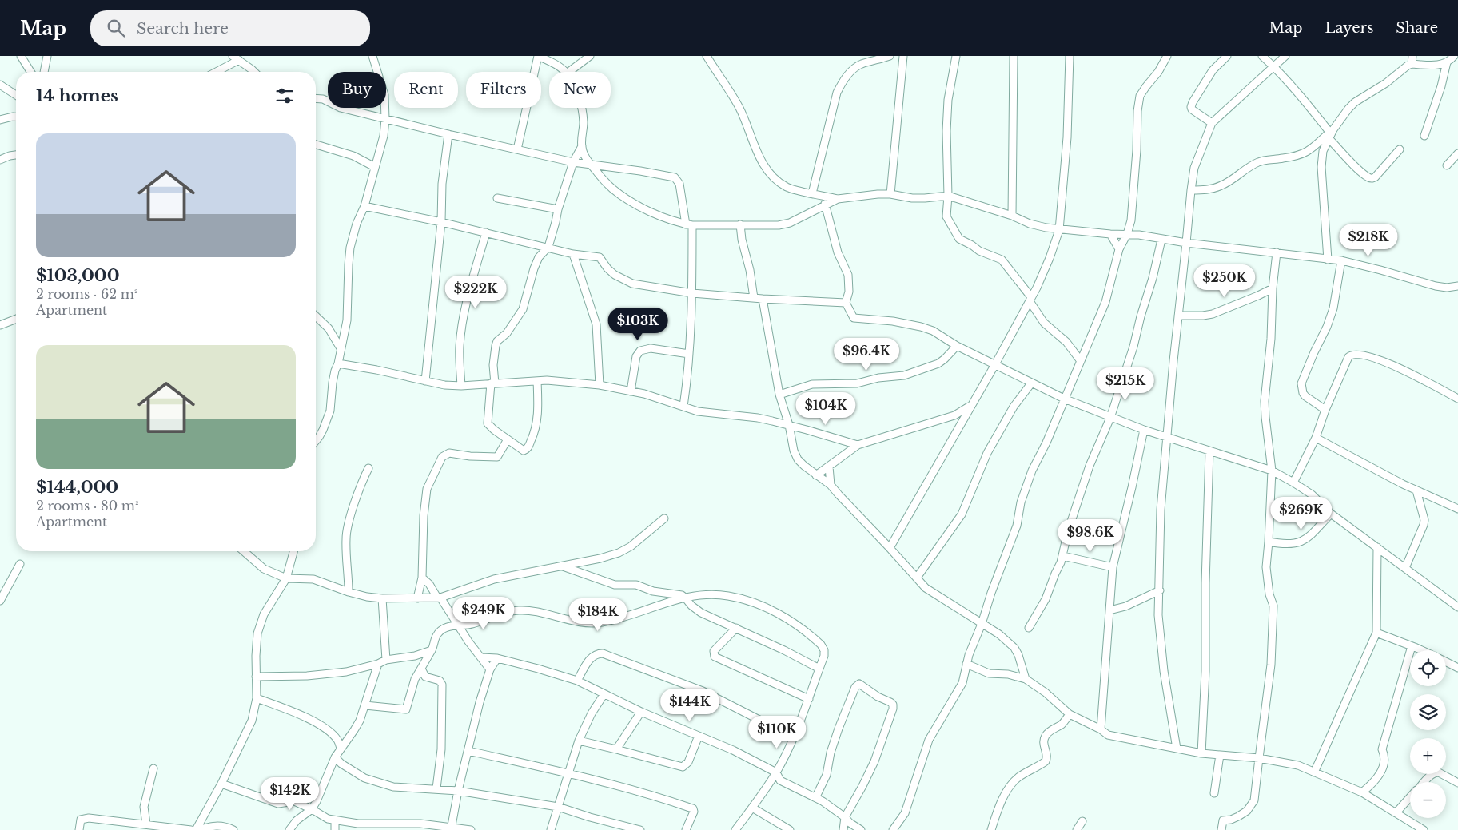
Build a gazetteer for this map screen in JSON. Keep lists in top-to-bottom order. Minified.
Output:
{"page":{"header":"Map","search":"Search here","nav":["Map","Layers","Share"],"chip":["Buy","Rent","Filters","New"],"heading":"14 homes","list":[{"name":"$103,000","note":"2 rooms · 62 m² · Apartment"},{"name":"$144,000","note":"2 rooms · 80 m² · Apartment"}],"price":["$218K","$250K","$222K","$103K","$96.4K","$215K","$104K","$269K","$98.6K","$249K","$184K","$144K","$110K","$142K"],"map_buttons":["+","−"]}}
